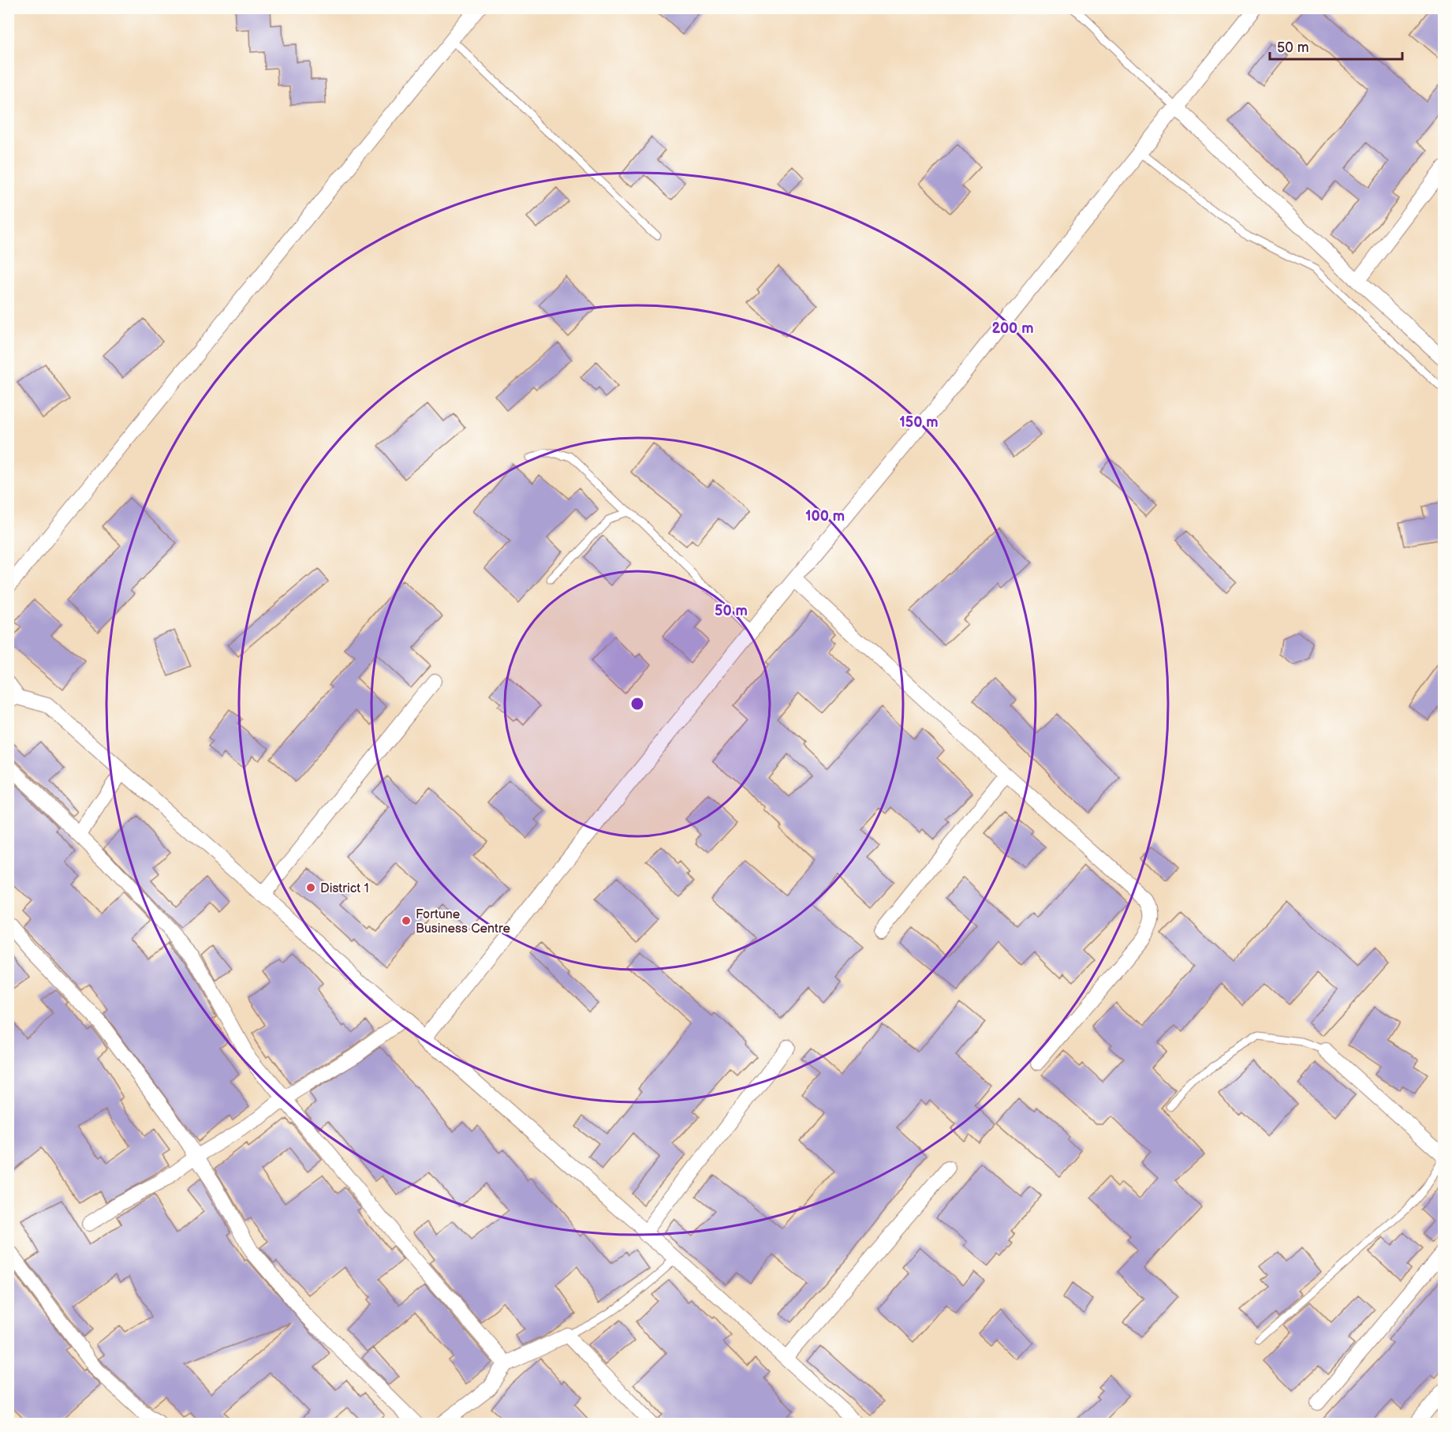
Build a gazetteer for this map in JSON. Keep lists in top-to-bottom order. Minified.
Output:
{"places":["District 1","Fortune Business Centre"],"scale_bar":"50 m","rings":["200 m","150 m","100 m","50 m"]}
